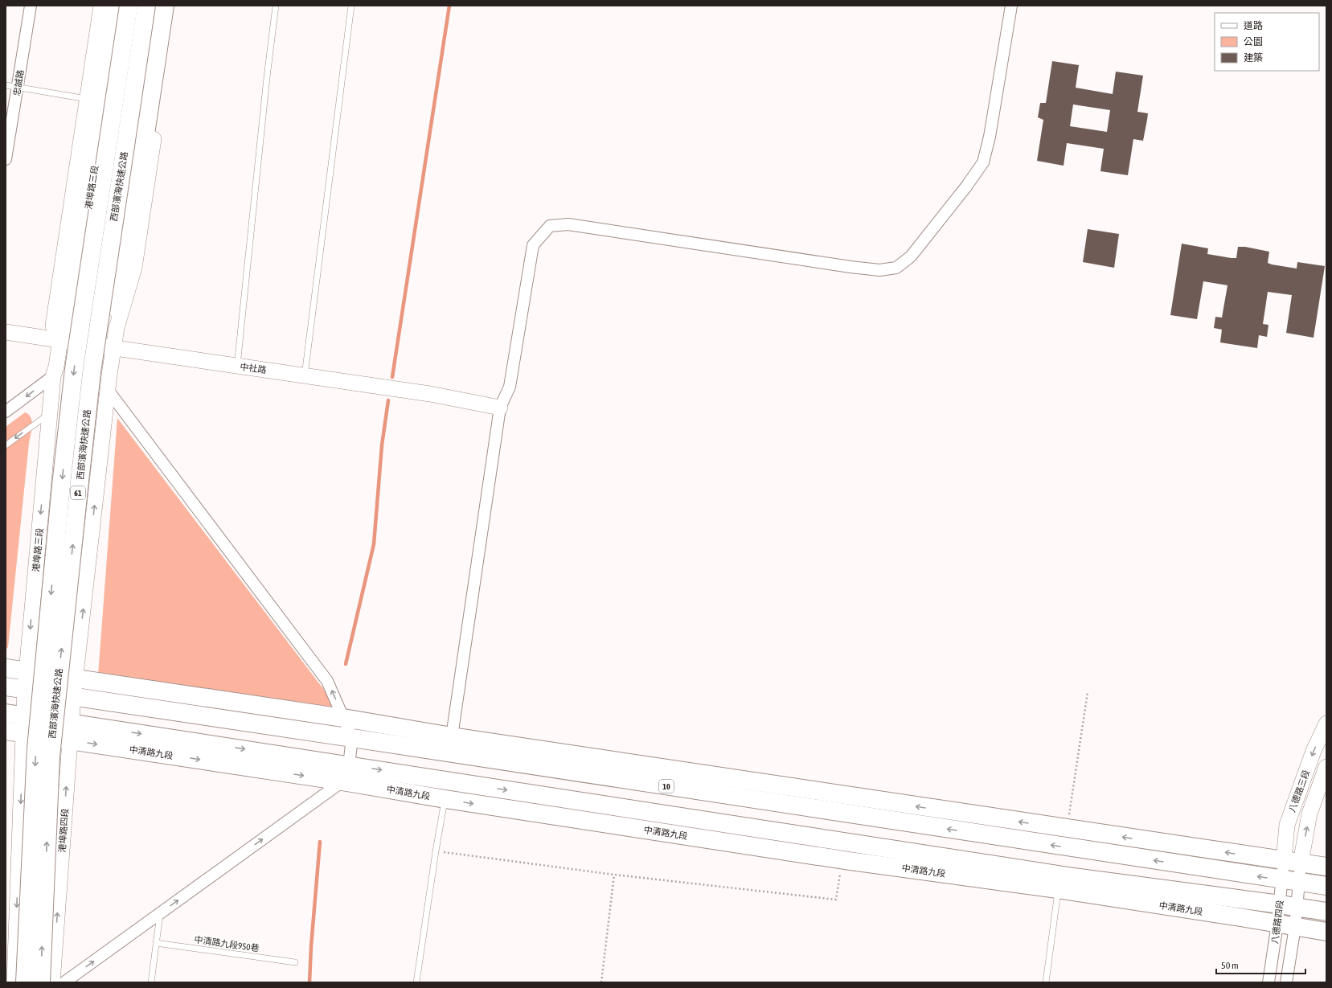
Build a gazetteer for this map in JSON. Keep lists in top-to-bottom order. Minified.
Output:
{"streets":{"main road":["西部濱海快速公路","61","中清路九段","10"],"street":["忠誠路","港埠路三段","中社路","八德路三段","港埠路四段","八德路四段"],"lane":["中清路九段950巷"]},"crossings":[["港埠路三段","中社路"],["港埠路三段","中清路九段"],["港埠路三段","10"],["中清路九段","港埠路四段"],["中清路九段","八德路四段"],["10","港埠路四段"],["10","八德路四段"],["八德路三段","八德路四段"]],"legend":["道路","公園","建築"],"scale_bar":"50 m"}
